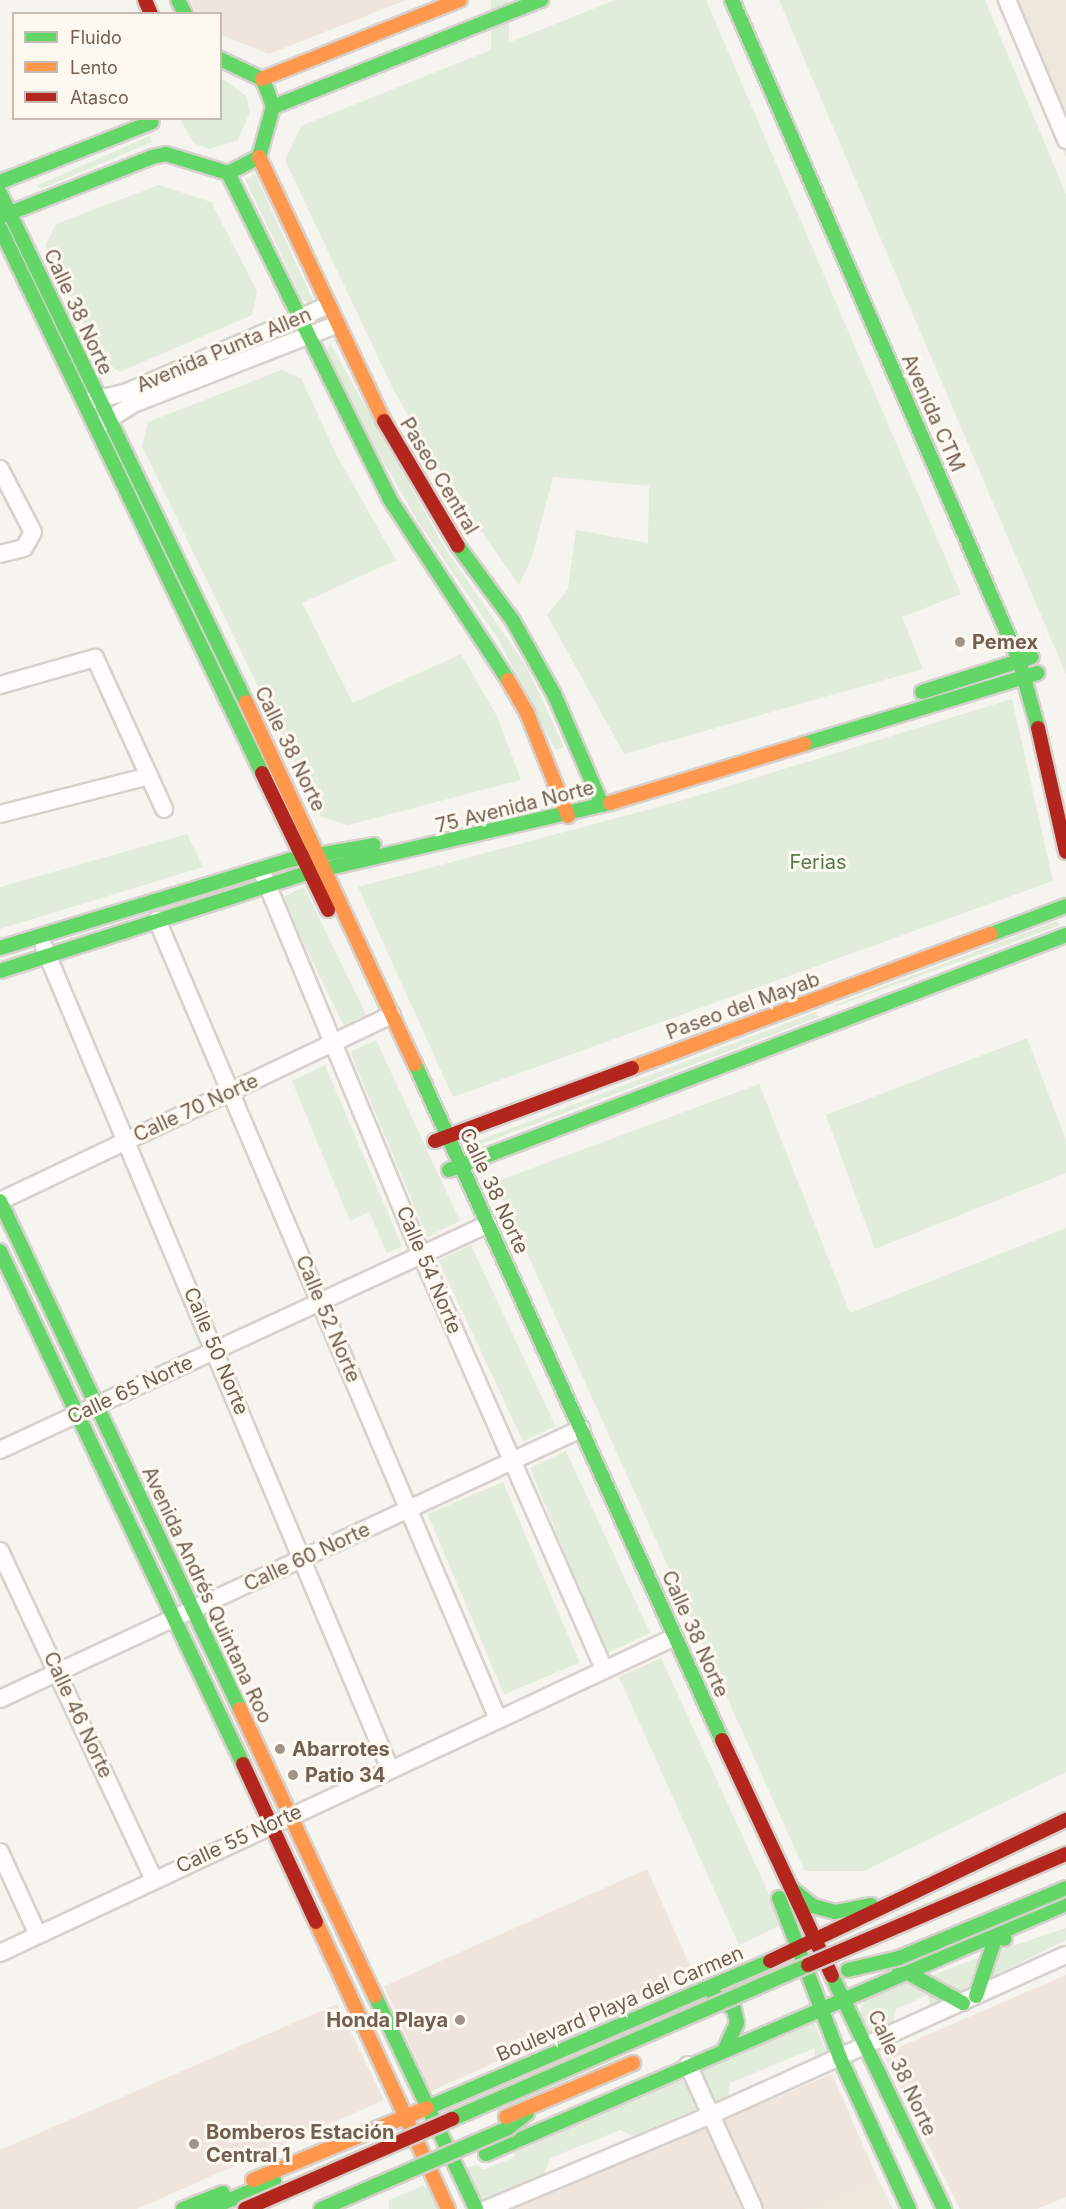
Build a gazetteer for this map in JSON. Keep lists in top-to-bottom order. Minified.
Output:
{"streets":{"main road":["Calle 38 Norte","Avenida CTM","Paseo Central","75 Avenida Norte","Paseo del Mayab","Avenida Andrés Quintana Roo","Boulevard Playa del Carmen"],"street":["Avenida Punta Allen","Calle 70 Norte","Calle 54 Norte","Calle 52 Norte","Calle 50 Norte","Calle 65 Norte","Calle 60 Norte","Calle 46 Norte","Calle 55 Norte"]},"crossings":[["Calle 38 Norte","Avenida Punta Allen"],["Calle 38 Norte","75 Avenida Norte"],["Calle 38 Norte","Paseo del Mayab"],["Calle 38 Norte","Calle 70 Norte"],["Calle 38 Norte","Calle 65 Norte"],["Calle 38 Norte","Calle 60 Norte"],["Calle 38 Norte","Calle 55 Norte"],["Calle 38 Norte","Boulevard Playa del Carmen"],["Avenida Punta Allen","Paseo Central"],["Avenida CTM","75 Avenida Norte"],["Paseo Central","75 Avenida Norte"],["75 Avenida Norte","Calle 54 Norte"],["75 Avenida Norte","Calle 52 Norte"],["75 Avenida Norte","Calle 50 Norte"],["Calle 70 Norte","Calle 54 Norte"],["Calle 70 Norte","Calle 52 Norte"],["Calle 70 Norte","Calle 50 Norte"],["Calle 70 Norte","Avenida Andrés Quintana Roo"],["Calle 54 Norte","Calle 65 Norte"],["Calle 54 Norte","Calle 60 Norte"],["Calle 54 Norte","Calle 55 Norte"],["Calle 52 Norte","Calle 65 Norte"],["Calle 52 Norte","Calle 60 Norte"],["Calle 52 Norte","Calle 55 Norte"],["Calle 50 Norte","Calle 65 Norte"],["Calle 50 Norte","Calle 60 Norte"],["Calle 50 Norte","Calle 55 Norte"],["Calle 65 Norte","Avenida Andrés Quintana Roo"],["Calle 60 Norte","Avenida Andrés Quintana Roo"],["Calle 60 Norte","Calle 46 Norte"],["Avenida Andrés Quintana Roo","Calle 55 Norte"],["Avenida Andrés Quintana Roo","Boulevard Playa del Carmen"],["Calle 46 Norte","Calle 55 Norte"]],"parks":["Ferias"],"places":["Pemex","Abarrotes","Patio 34","Honda Playa","Bomberos Estación Central 1"],"legend":["Fluido","Lento","Atasco"]}
